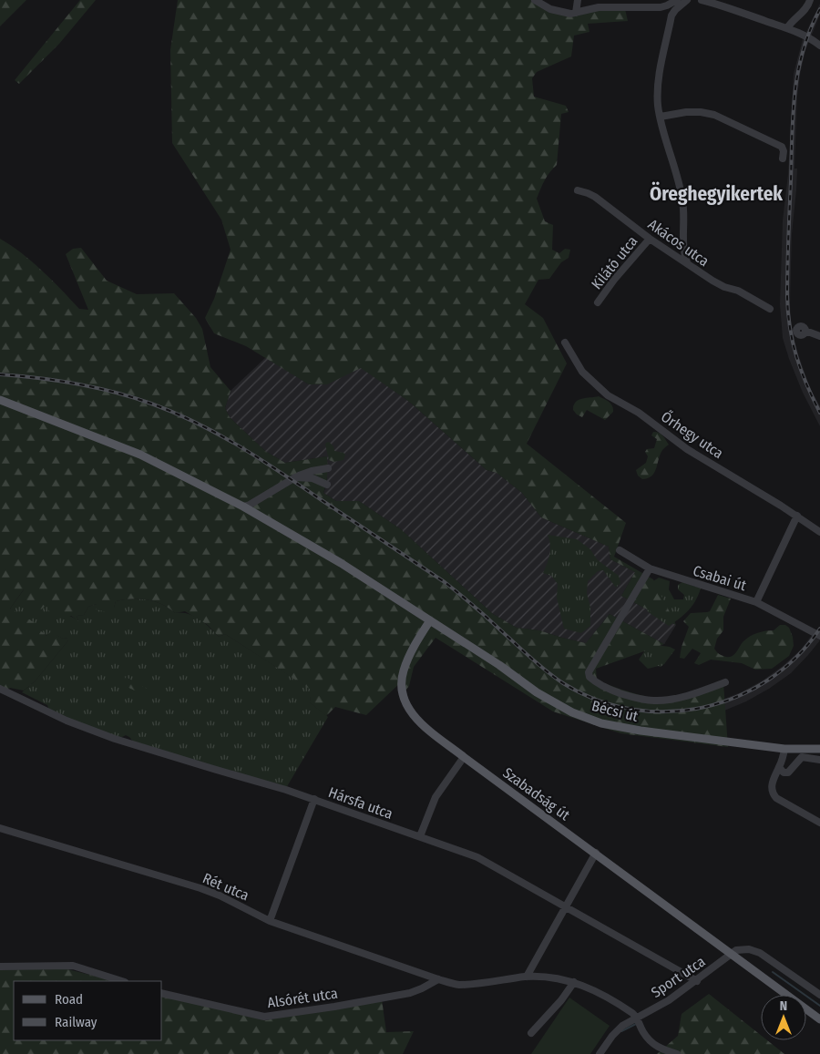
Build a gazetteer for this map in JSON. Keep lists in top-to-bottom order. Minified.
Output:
{"streets":{"main road":["Bécsi út","Szabadság út"],"street":["Akácos utca","Kilátó utca","Őrhegy utca","Csabai út","Hársfa utca","Rét utca","Sport utca","Alsórét utca"]},"crossings":[["Akácos utca","Kilátó utca"],["Bécsi út","Szabadság út"],["Szabadság út","Sport utca"],["Hársfa utca","Sport utca"],["Rét utca","Sport utca"],["Rét utca","Alsórét utca"]],"districts":["Öreghegyikertek"],"legend":["Road","Railway"],"north":"top"}
